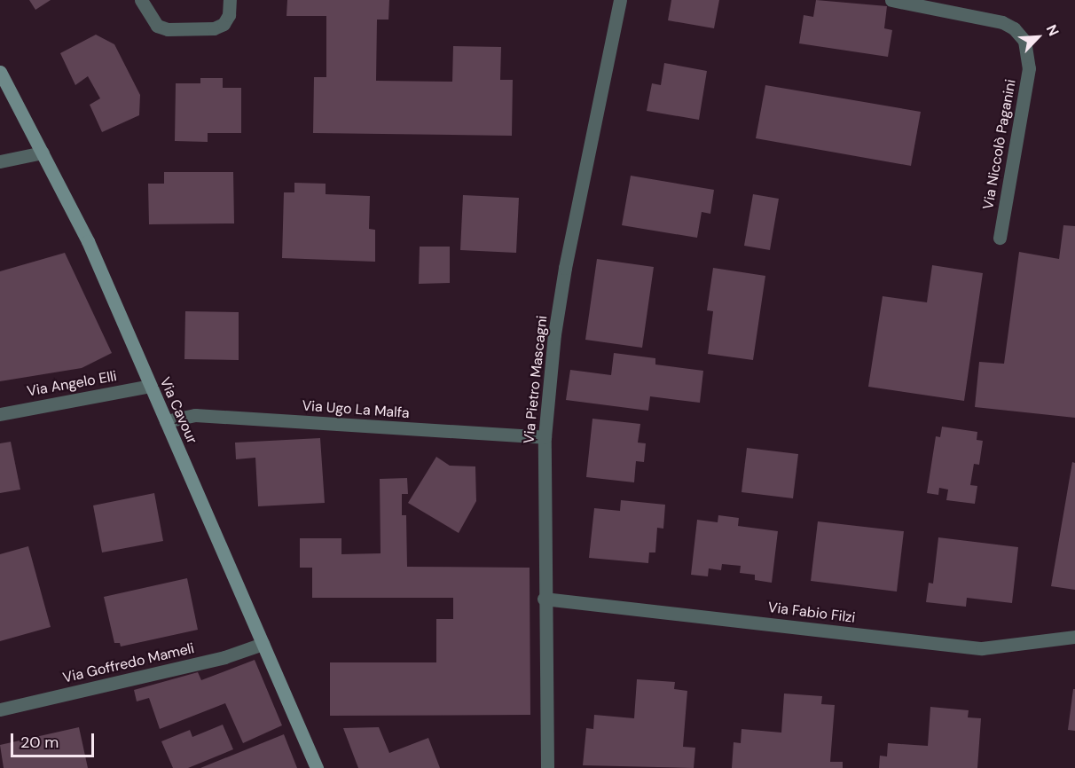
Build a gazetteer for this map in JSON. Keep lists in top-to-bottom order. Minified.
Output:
{"streets":{"street":["Via Niccolò Paganini","Via Pietro Mascagni","Via Angelo Elli","Via Ugo La Malfa","Via Cavour","Via Fabio Filzi","Via Goffredo Mameli"]},"crossings":[["Via Pietro Mascagni","Via Ugo La Malfa"],["Via Pietro Mascagni","Via Fabio Filzi"],["Via Angelo Elli","Via Cavour"],["Via Ugo La Malfa","Via Cavour"],["Via Cavour","Via Goffredo Mameli"]],"scale_bar":"20 m","north":"top right"}
